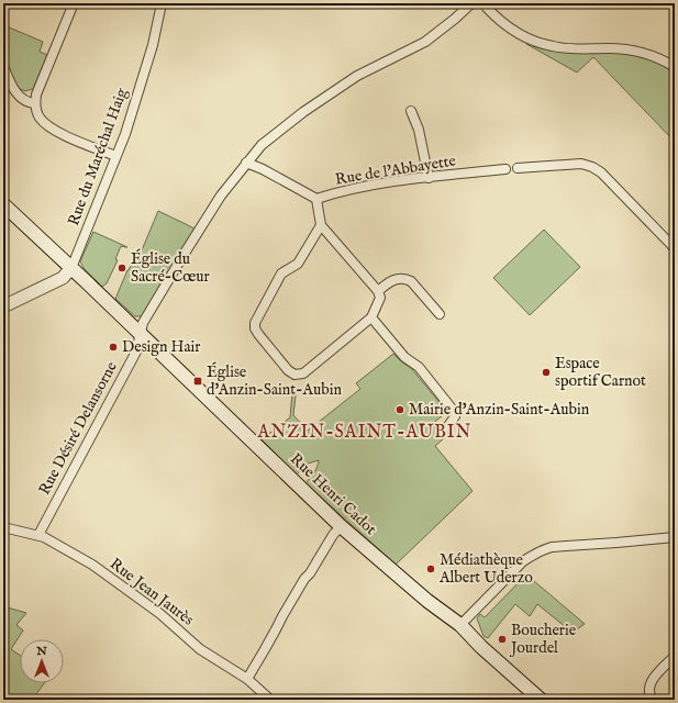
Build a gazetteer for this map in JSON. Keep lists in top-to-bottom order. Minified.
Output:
{"streets":{"main road":["Rue Henri Cadot"],"street":["Rue du Maréchal Haig","Rue de l'Abbayette","Rue Désiré Delansorne","Rue Jean Jaurès"]},"crossings":[["Rue du Maréchal Haig","Rue Henri Cadot"],["Rue de l'Abbayette","Rue Désiré Delansorne"],["Rue Désiré Delansorne","Rue Henri Cadot"],["Rue Désiré Delansorne","Rue Jean Jaurès"]],"districts":["ANZIN-SAINT-AUBIN"],"places":{"other":["Église du Sacré-Cœur","Design Hair","Espace sportif Carnot","Mairie d'Anzin-Saint-Aubin","Médiathèque Albert Uderzo","Boucherie Jourdel"],"transit":["Église d'Anzin-Saint-Aubin"]},"north":"top"}
